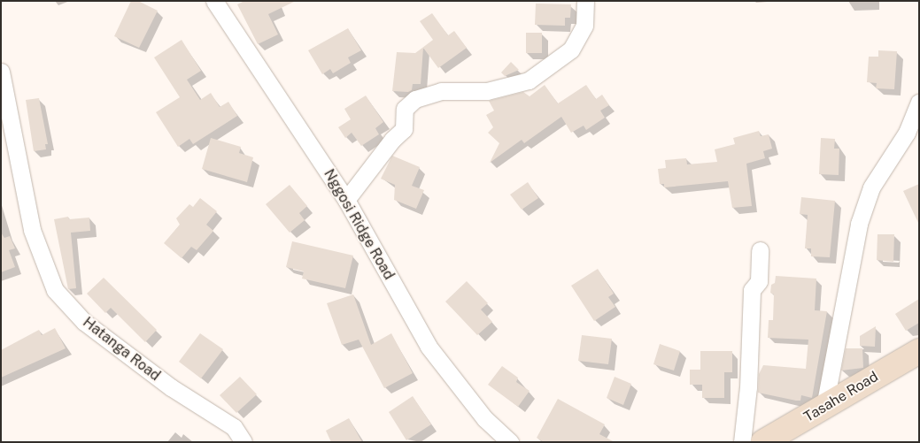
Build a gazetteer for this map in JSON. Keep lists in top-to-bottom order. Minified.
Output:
{"streets":{"street":["Nggosi Ridge Road","Hatanga Road","Tasahe Road"]}}
